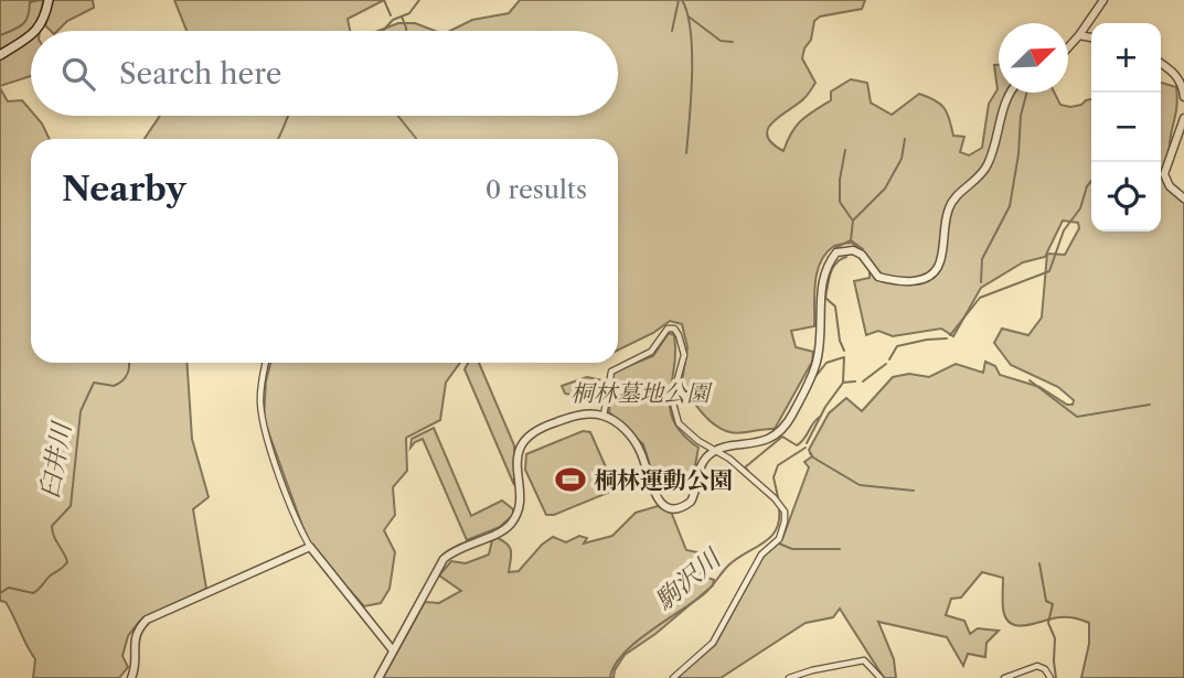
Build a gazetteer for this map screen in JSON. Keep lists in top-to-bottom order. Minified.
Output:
{"water":["臼井川","駒沢川"],"parks":["桐林墓地公園"],"places":{"sports":["桐林運動公園"]},"north":"top right","page":{"map_buttons":["+","−"],"search":"Search here","heading":["Nearby","0 results"]}}
